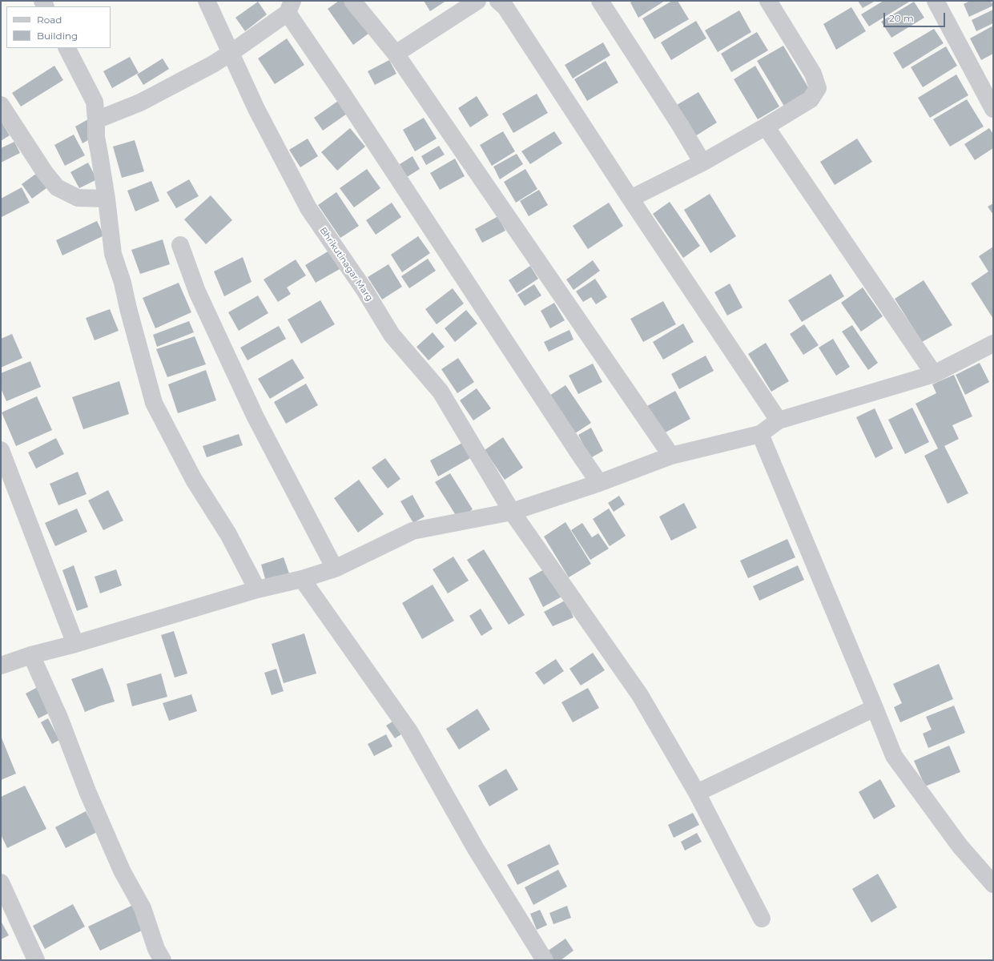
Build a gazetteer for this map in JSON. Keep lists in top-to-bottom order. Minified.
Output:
{"streets":{"street":["Bhrikutinagar Marg"]},"legend":["Road","Building"],"scale_bar":"20 m"}
